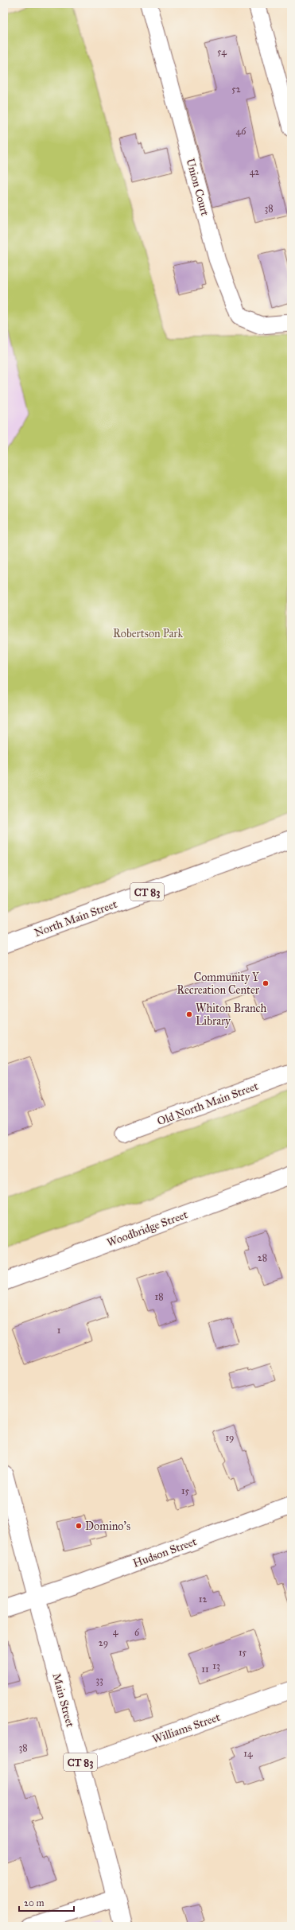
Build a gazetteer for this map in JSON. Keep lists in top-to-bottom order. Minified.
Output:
{"streets":{"main road":["CT 83","North Main Street","Woodbridge Street","Main Street"],"street":["Union Court","Old North Main Street","Hudson Street","Williams Street"]},"crossings":[["Hudson Street","Main Street"],["Main Street","Williams Street"]],"parks":["Robertson Park"],"places":["Community Y Recreation Center","Whiton Branch Library","Domino's"],"house_numbers":["54","52","46","42","38","28","18","1","19","15","12","4","6","29","15","13","11","33","38","14"],"scale_bar":"20 m"}
